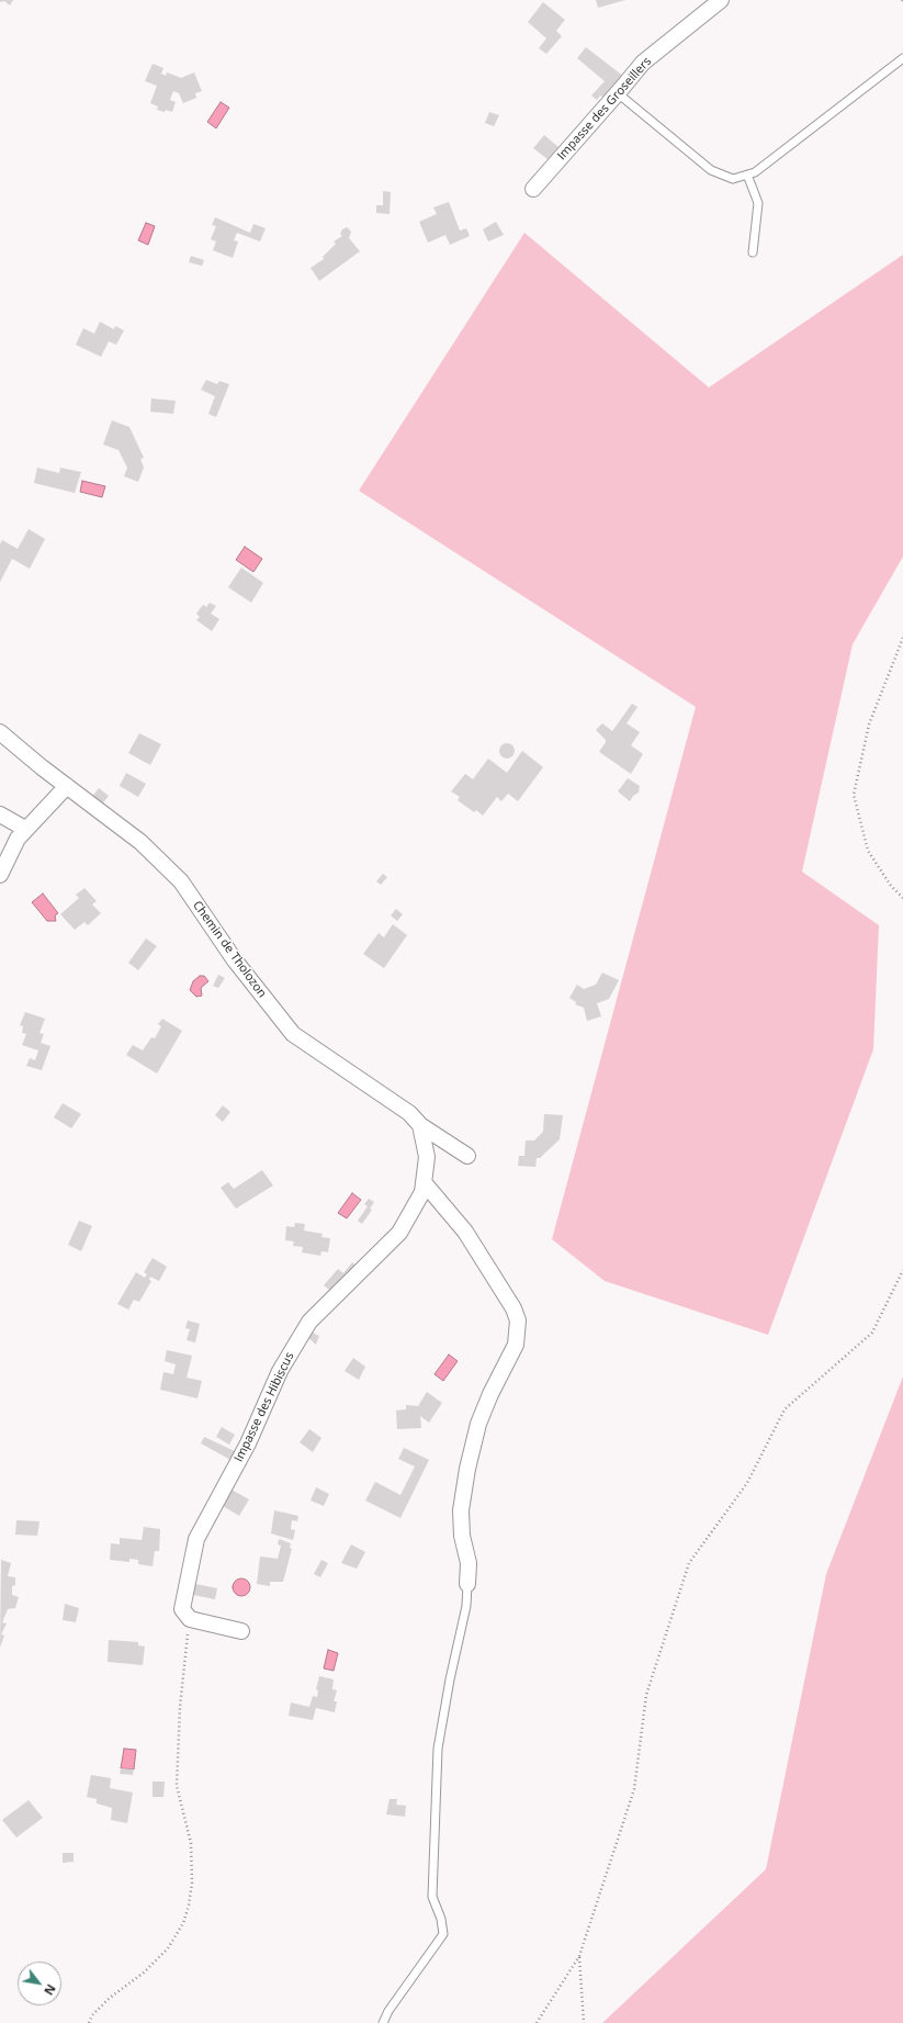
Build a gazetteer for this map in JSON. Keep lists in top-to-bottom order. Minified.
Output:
{"streets":{"street":["Impasse des Groseillers","Chemin de Tholozon","Impasse des Hibiscus"]},"crossings":[["Chemin de Tholozon","Impasse des Hibiscus"]],"north":"bottom right"}
